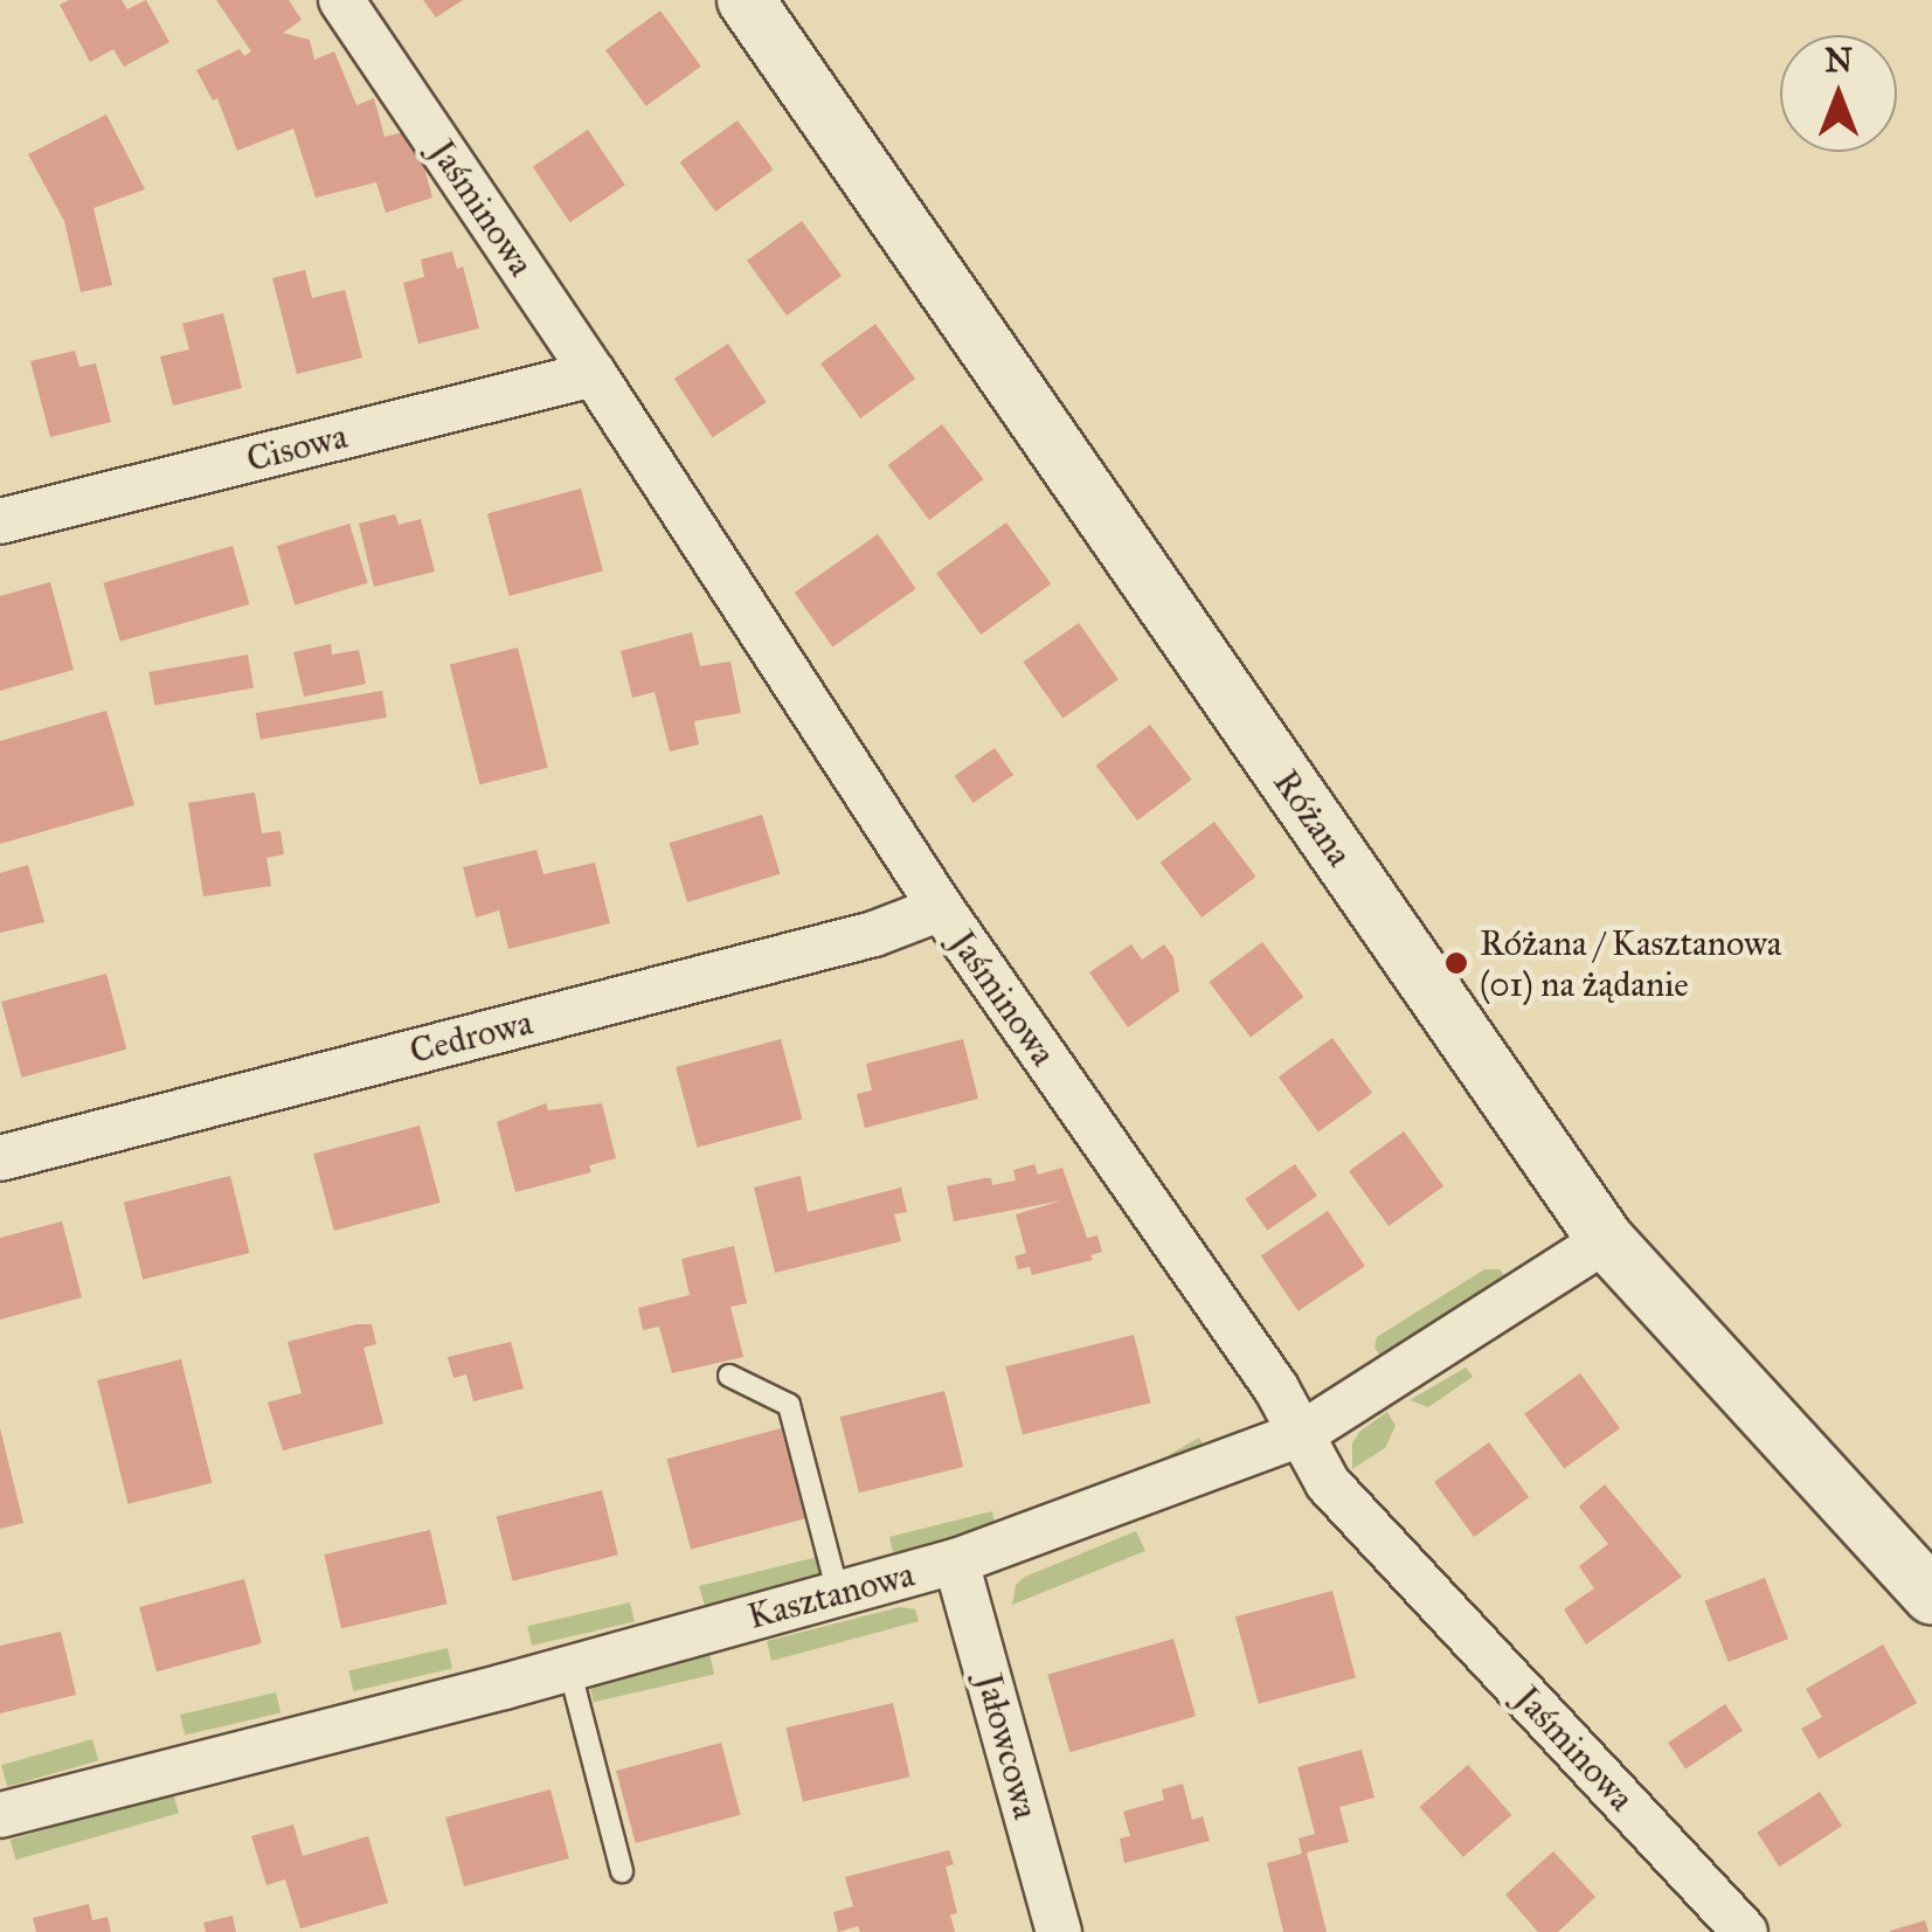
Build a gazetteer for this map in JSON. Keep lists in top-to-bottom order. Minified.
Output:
{"streets":{"street":["Jaśminowa","Cisowa","Różana","Cedrowa","Kasztanowa","Jałowcowa"]},"crossings":[["Jaśminowa","Cisowa"],["Jaśminowa","Cedrowa"],["Jaśminowa","Kasztanowa"],["Różana","Kasztanowa"],["Kasztanowa","Jałowcowa"]],"places":["Różana / Kasztanowa (01) na żądanie"],"north":"top"}
